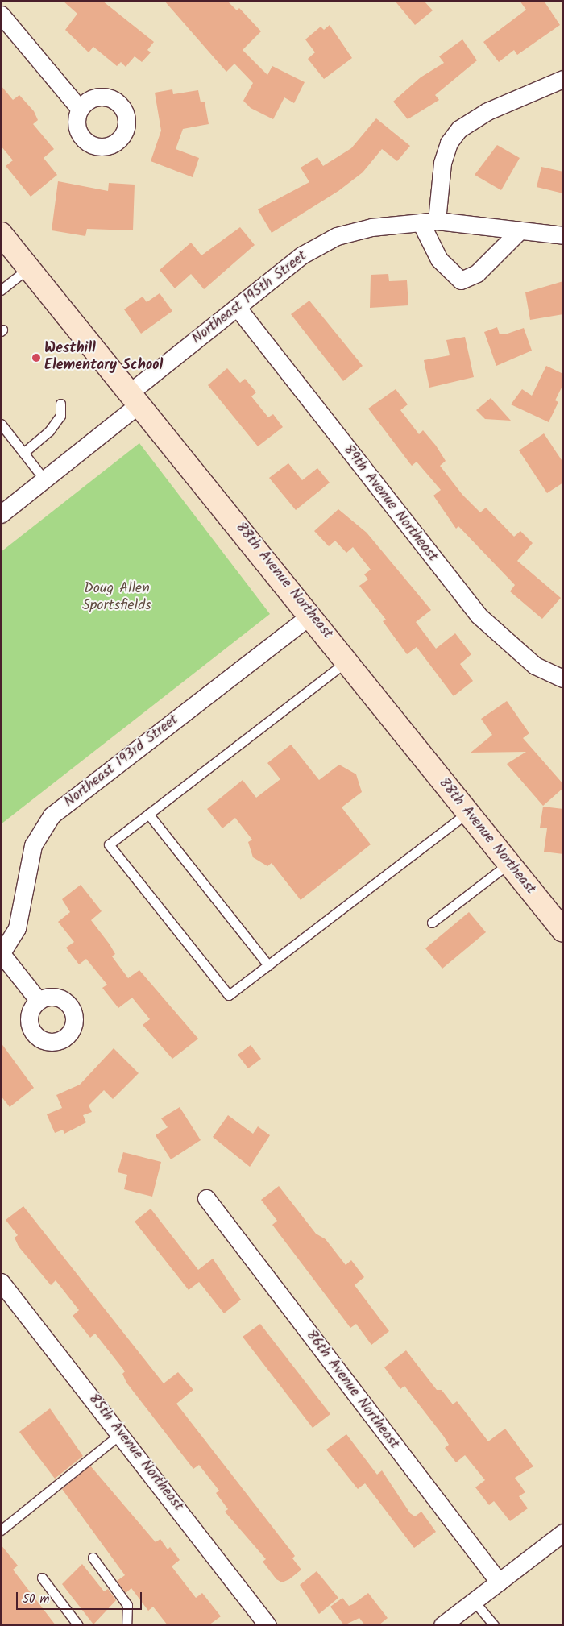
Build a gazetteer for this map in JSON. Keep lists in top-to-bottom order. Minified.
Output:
{"streets":{"street":["Northeast 195th Street","89th Avenue Northeast","88th Avenue Northeast","Northeast 193rd Street","86th Avenue Northeast","85th Avenue Northeast"]},"crossings":[["Northeast 195th Street","89th Avenue Northeast"],["Northeast 195th Street","88th Avenue Northeast"],["88th Avenue Northeast","Northeast 193rd Street"]],"parks":["Doug Allen Sportsfields"],"places":["Westhill Elementary School"],"scale_bar":"50 m"}
